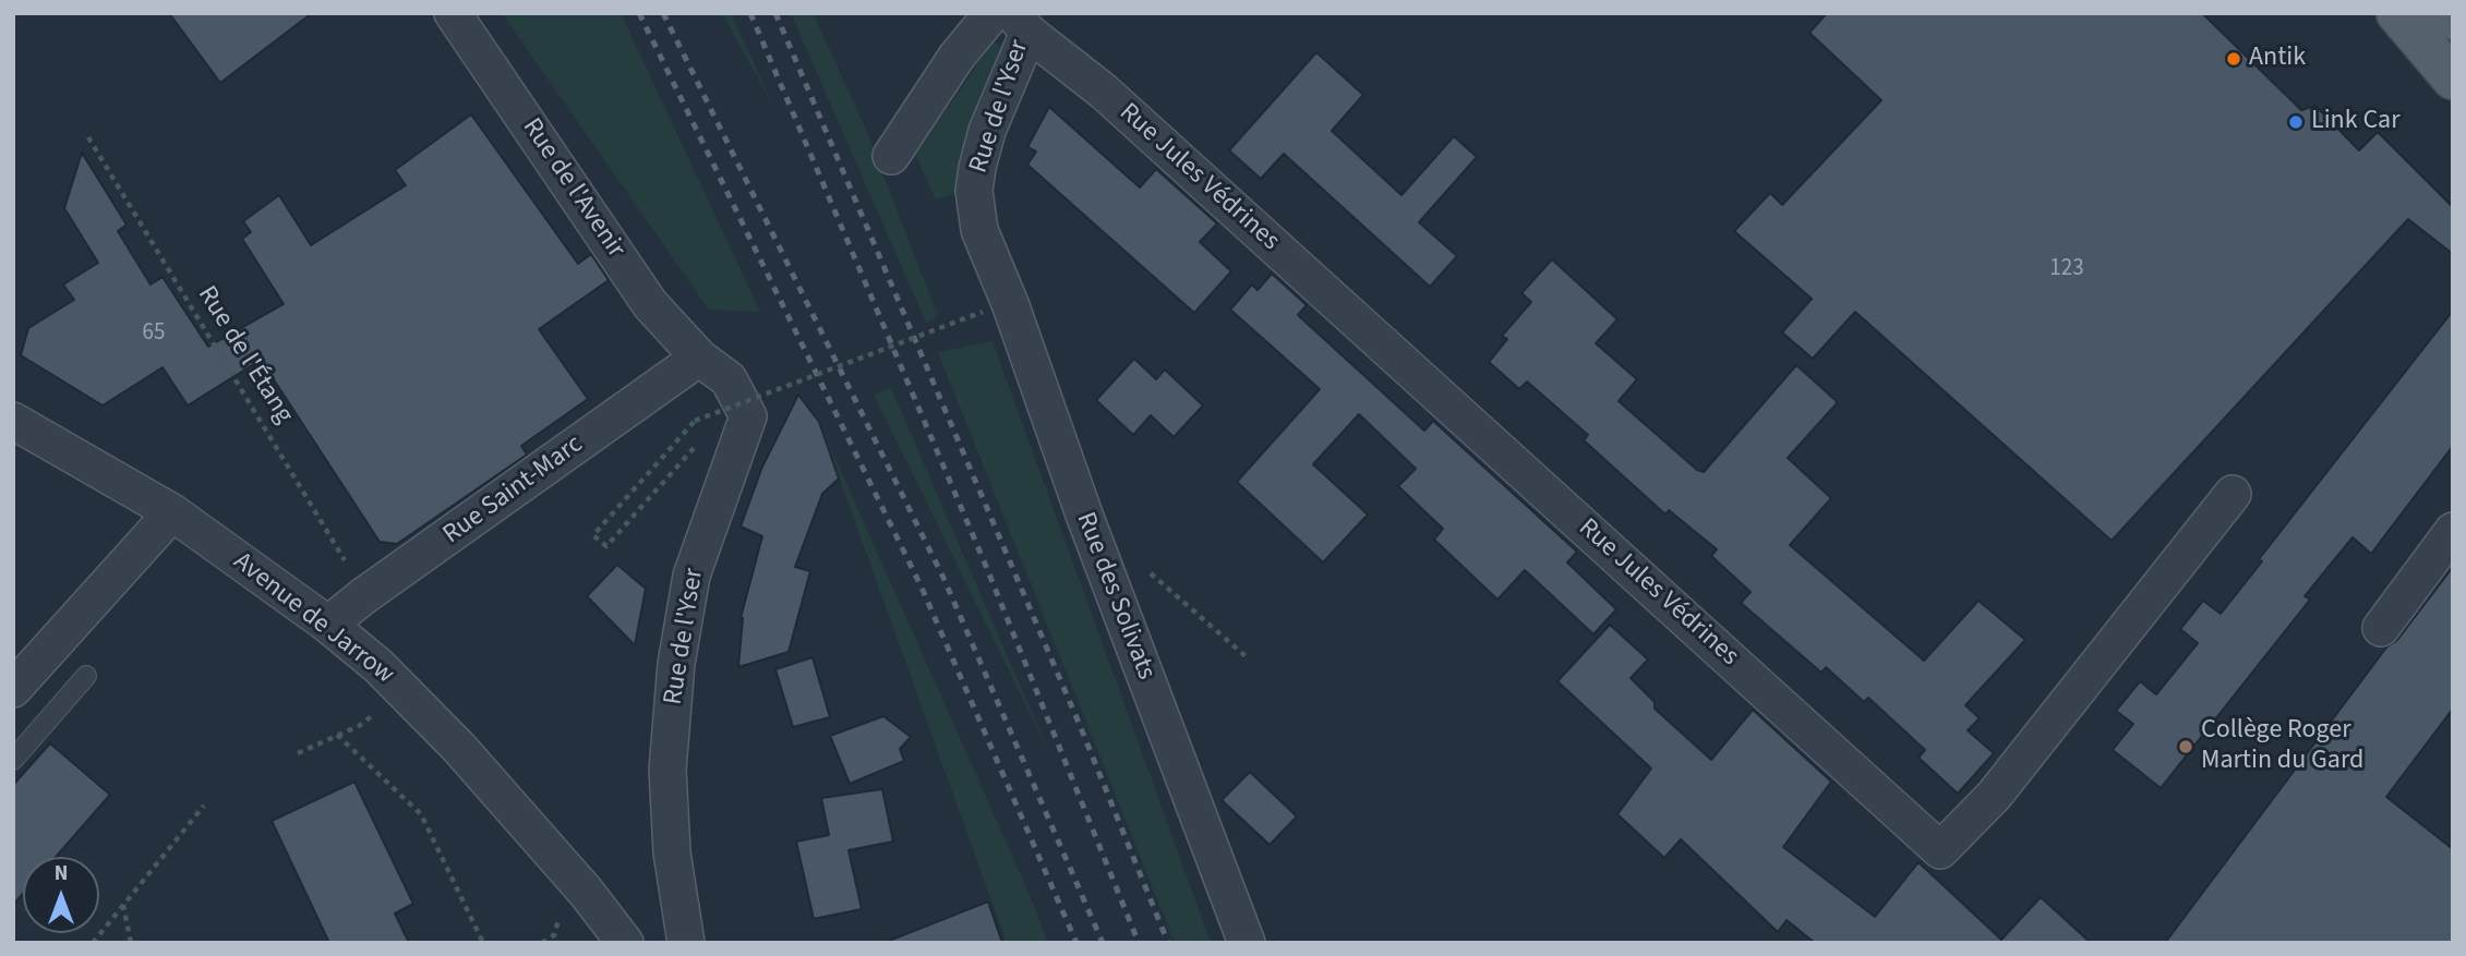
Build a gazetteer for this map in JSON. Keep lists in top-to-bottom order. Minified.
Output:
{"streets":{"street":["Rue de l'Yser","Rue Jules Védrines","Rue de l'Avenir","Rue Saint-Marc","Rue des Solivats","Avenue de Jarrow"],"path":["Rue de l'Étang"]},"crossings":[["Rue de l'Yser","Rue Jules Védrines"],["Rue de l'Yser","Rue de l'Avenir"],["Rue de l'Yser","Rue Saint-Marc"],["Rue de l'Yser","Rue des Solivats"],["Rue de l'Avenir","Rue Saint-Marc"],["Rue de l'Étang","Rue Saint-Marc"],["Rue Saint-Marc","Avenue de Jarrow"]],"places":["Antik","Link Car","Collège Roger Martin du Gard"],"house_numbers":["123","65"],"north":"top"}
